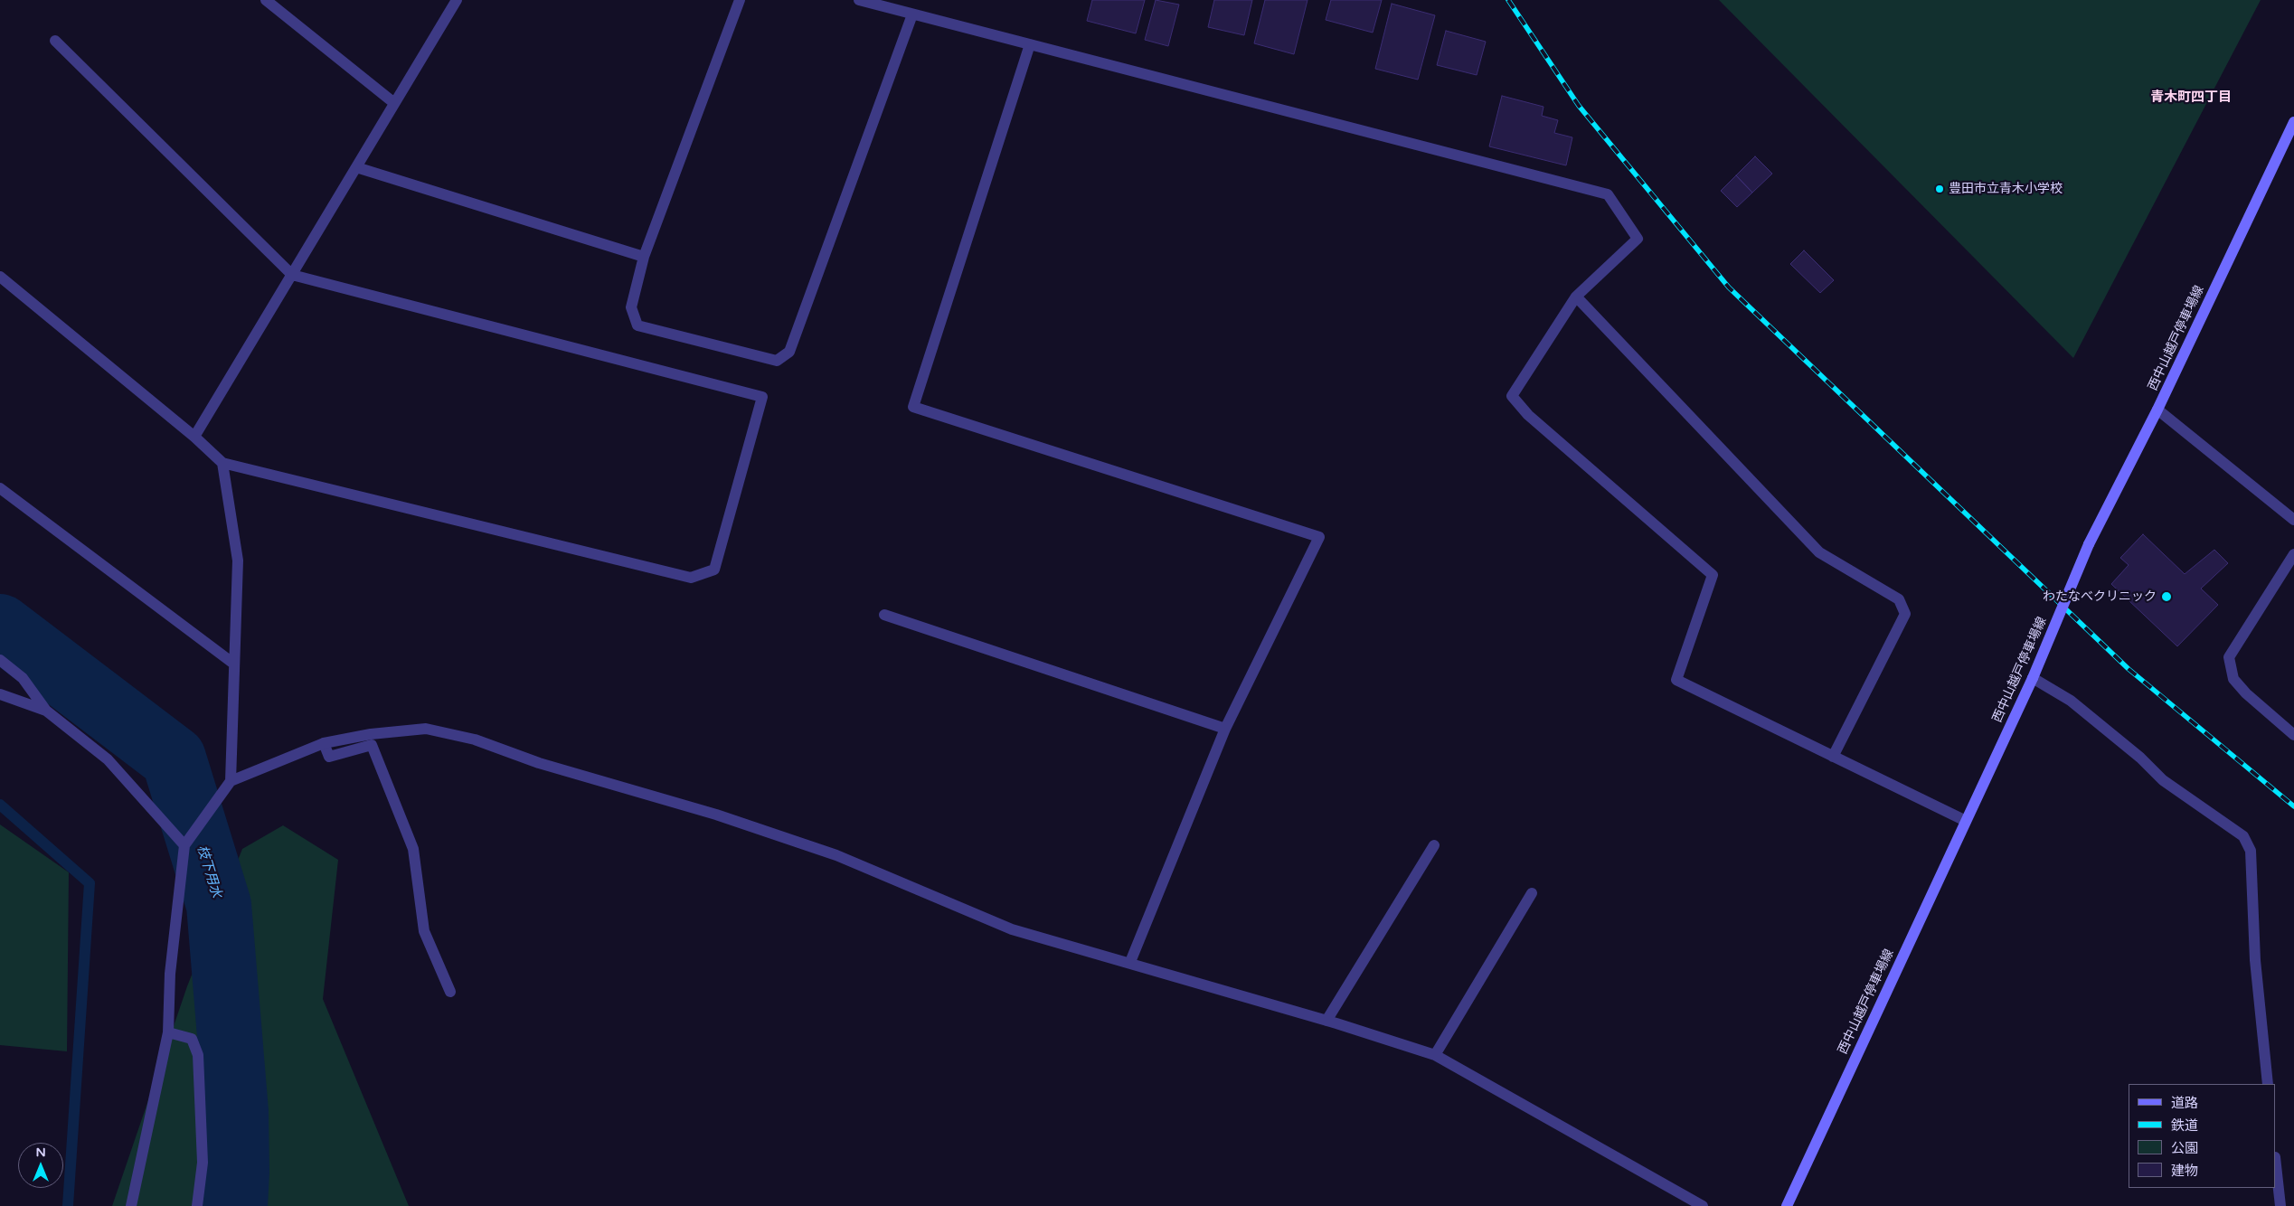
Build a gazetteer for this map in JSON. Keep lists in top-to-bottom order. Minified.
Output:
{"streets":{"main road":["西中山越戸停車場線"]},"districts":["青木町四丁目"],"water":["枝下用水"],"places":["豊田市立青木小学校","わたなべクリニック"],"legend":["道路","鉄道","公園","建物"],"north":"top"}
